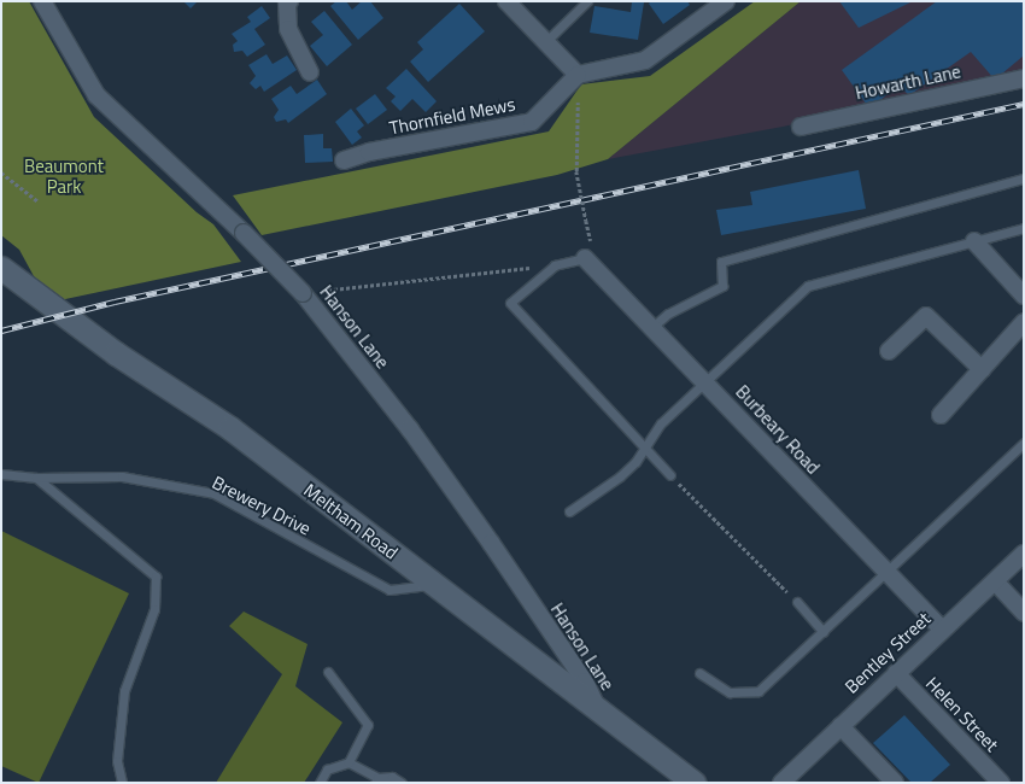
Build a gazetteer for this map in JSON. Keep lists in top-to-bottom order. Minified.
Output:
{"streets":{"main road":["Meltham Road"],"street":["Howarth Lane","Thornfield Mews","Hanson Lane","Burbeary Road","Bentley Street","Helen Street"],"lane":["Brewery Drive"]},"crossings":[["Hanson Lane","Meltham Road"],["Burbeary Road","Bentley Street"],["Brewery Drive","Meltham Road"],["Bentley Street","Helen Street"]],"parks":["Beaumont Park"]}
